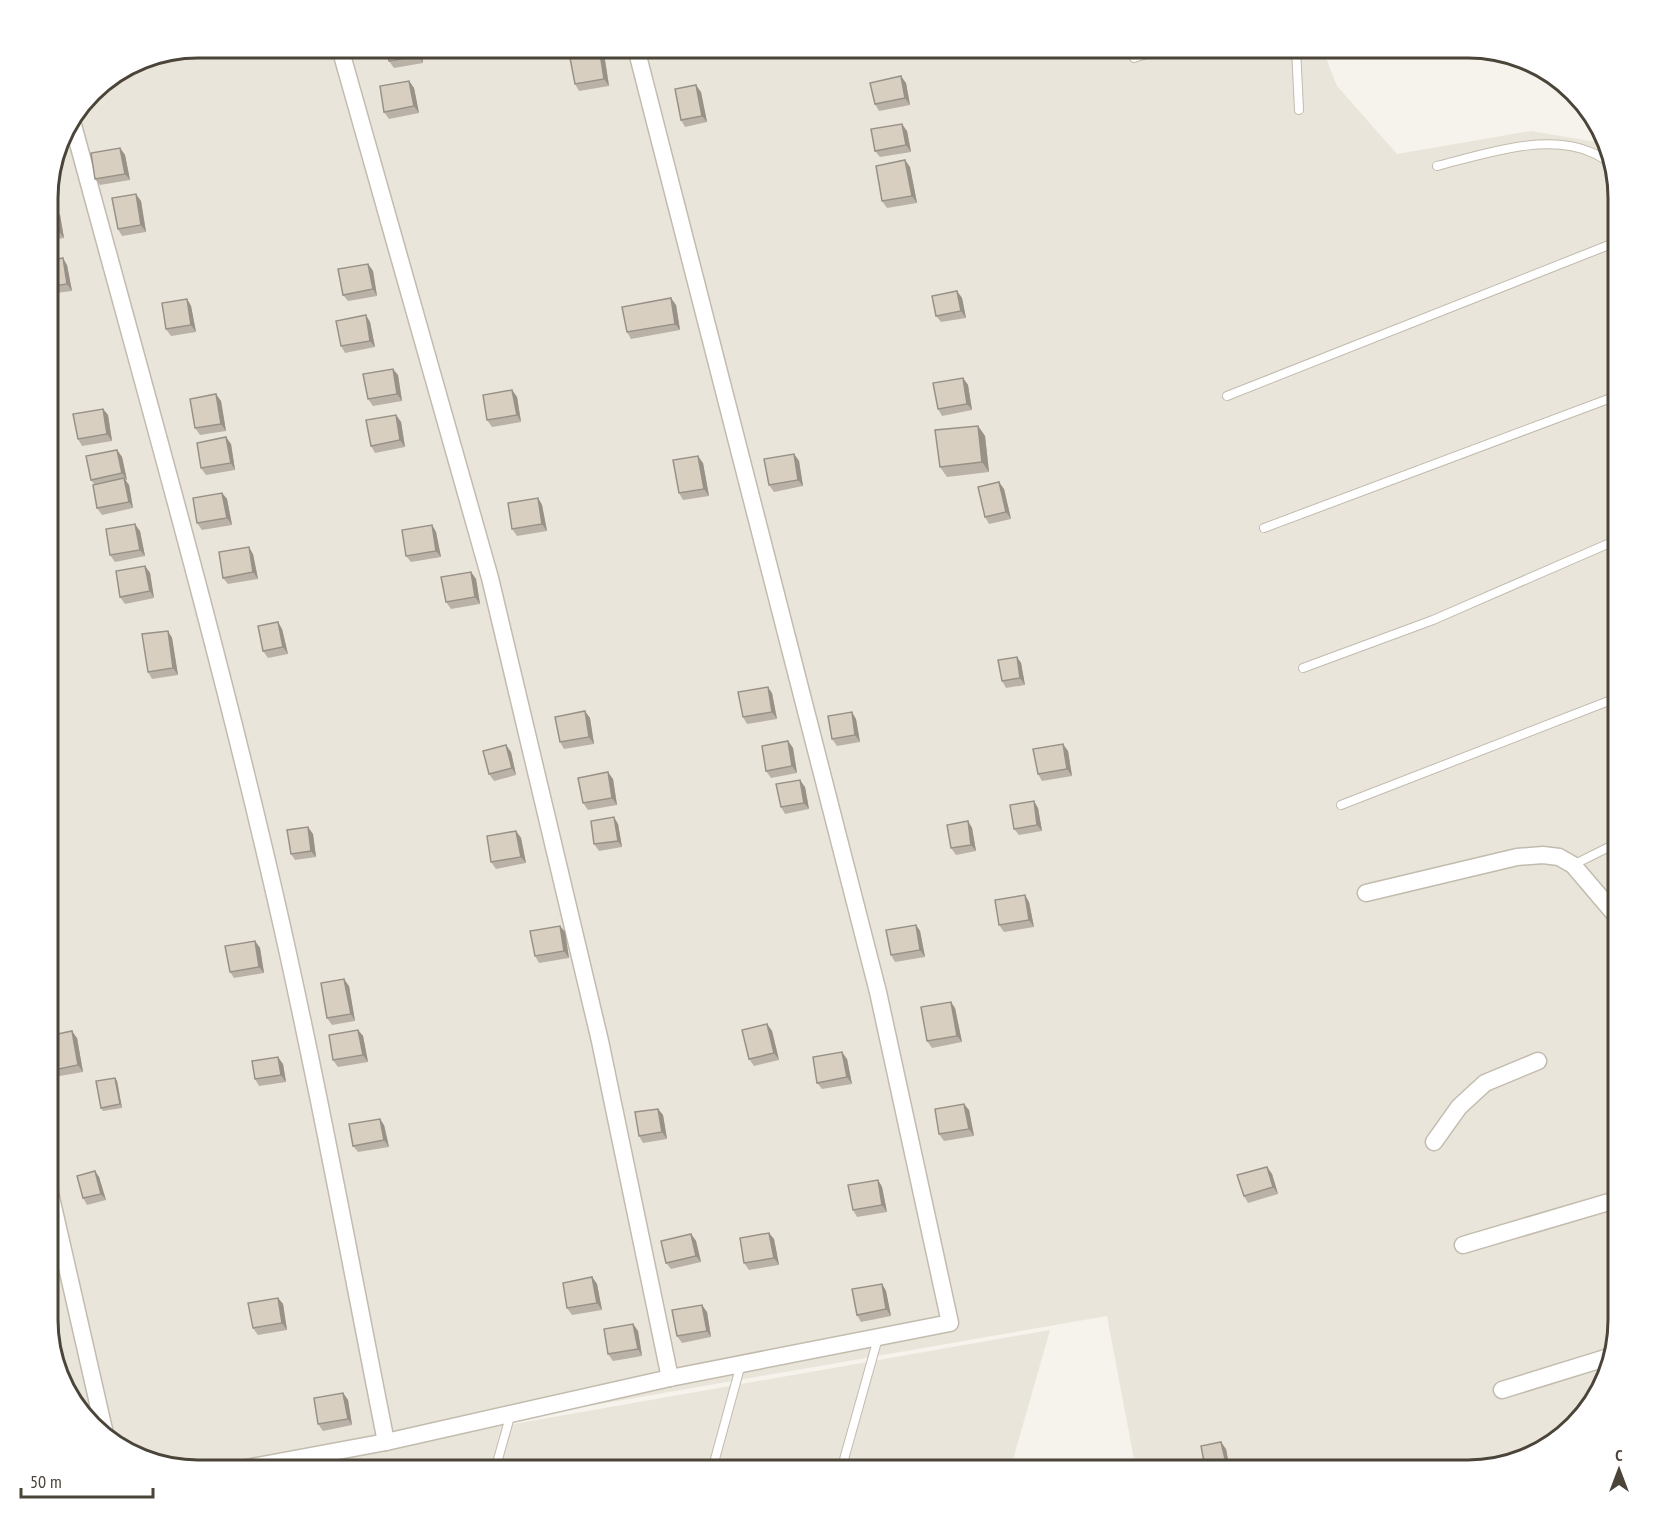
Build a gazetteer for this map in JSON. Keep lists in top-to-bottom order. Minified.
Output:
{"scale_bar":"50 m","north":"top"}
